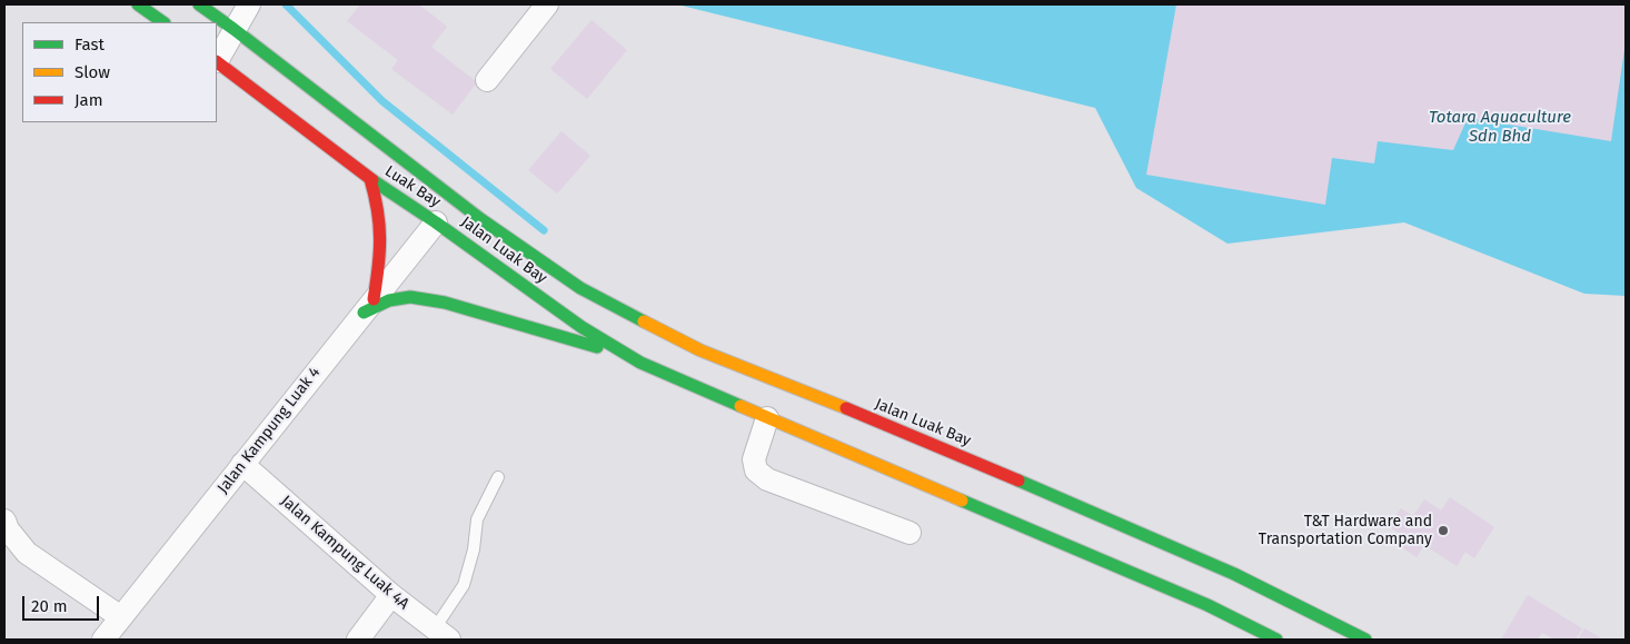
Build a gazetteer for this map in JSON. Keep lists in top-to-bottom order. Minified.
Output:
{"streets":{"street":["Luak Bay","Jalan Luak Bay","Jalan Kampung Luak 4","Jalan Kampung Luak 4A"]},"crossings":[["Luak Bay","Jalan Luak Bay"],["Luak Bay","Jalan Kampung Luak 4"],["Jalan Luak Bay","Jalan Kampung Luak 4"],["Jalan Kampung Luak 4","Jalan Kampung Luak 4A"]],"water":["Totara Aquaculture Sdn Bhd"],"places":["T&T Hardware and Transportation Company"],"legend":["Fast","Slow","Jam"],"scale_bar":"20 m"}
